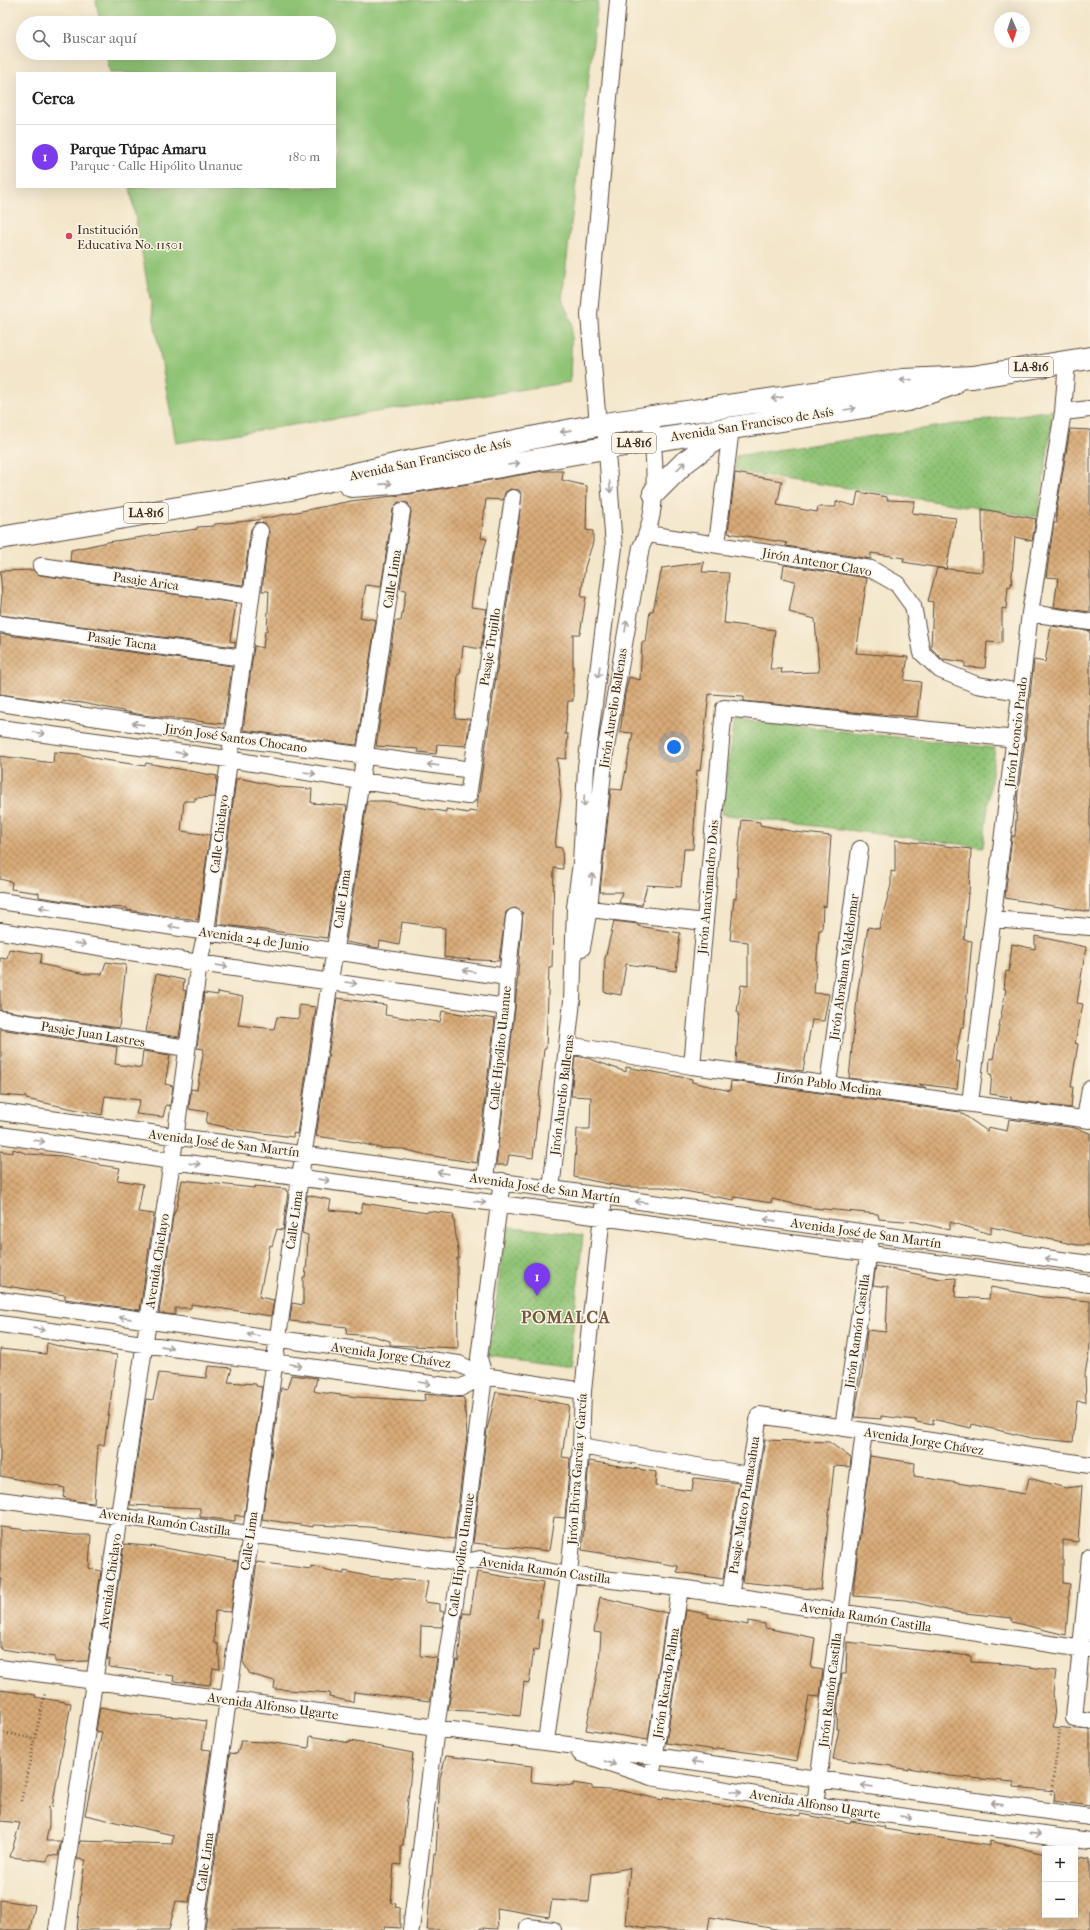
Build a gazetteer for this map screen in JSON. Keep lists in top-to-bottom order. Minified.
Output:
{"streets":{"highway":["LA-816","Avenida San Francisco de Asís"],"street":["Jirón Antenor Clavo","Calle Lima","Pasaje Arica","Pasaje Tacna","Pasaje Trujillo","Jirón Aurelio Ballenas","Jirón Leoncio Prado","Jirón José Santos Chocano","Calle Chiclayo","Jirón Anaximandro Dois","Avenida 24 de Junio","Jirón Abraham Valdelomar","Pasaje Juan Lastres","Calle Hipólito Unanue","Jirón Pablo Medina","Avenida José de San Martín","Avenida Chiclayo","Jirón Ramón Castilla","Avenida Jorge Chávez","Jirón Elvira García y García","Pasaje Mateo Pumacahua","Avenida Ramón Castilla","Jirón Ricardo Palma","Avenida Alfonso Ugarte"]},"crossings":[["Avenida San Francisco de Asís","Jirón Aurelio Ballenas"],["Avenida San Francisco de Asís","Jirón Leoncio Prado"],["Jirón Antenor Clavo","Jirón Aurelio Ballenas"],["Jirón Antenor Clavo","Jirón Leoncio Prado"],["Calle Lima","Jirón José Santos Chocano"],["Calle Lima","Avenida 24 de Junio"],["Calle Lima","Avenida José de San Martín"],["Calle Lima","Avenida Jorge Chávez"],["Calle Lima","Avenida Ramón Castilla"],["Calle Lima","Avenida Alfonso Ugarte"],["Pasaje Arica","Calle Chiclayo"],["Pasaje Tacna","Calle Chiclayo"],["Pasaje Trujillo","Jirón José Santos Chocano"],["Jirón Aurelio Ballenas","Jirón Pablo Medina"],["Jirón Aurelio Ballenas","Avenida José de San Martín"],["Jirón Leoncio Prado","Jirón Anaximandro Dois"],["Jirón Leoncio Prado","Jirón Pablo Medina"],["Jirón José Santos Chocano","Calle Chiclayo"],["Calle Chiclayo","Avenida 24 de Junio"],["Calle Chiclayo","Pasaje Juan Lastres"],["Calle Chiclayo","Avenida José de San Martín"],["Calle Chiclayo","Avenida Chiclayo"],["Jirón Anaximandro Dois","Jirón Pablo Medina"],["Avenida 24 de Junio","Calle Hipólito Unanue"],["Jirón Abraham Valdelomar","Jirón Pablo Medina"],["Calle Hipólito Unanue","Avenida José de San Martín"],["Calle Hipólito Unanue","Avenida Jorge Chávez"],["Calle Hipólito Unanue","Avenida Ramón Castilla"],["Calle Hipólito Unanue","Avenida Alfonso Ugarte"],["Avenida José de San Martín","Avenida Chiclayo"],["Avenida José de San Martín","Jirón Ramón Castilla"],["Avenida José de San Martín","Jirón Elvira García y García"],["Avenida Chiclayo","Avenida Jorge Chávez"],["Avenida Chiclayo","Avenida Ramón Castilla"],["Avenida Chiclayo","Avenida Alfonso Ugarte"],["Jirón Ramón Castilla","Avenida Jorge Chávez"],["Jirón Ramón Castilla","Avenida Ramón Castilla"],["Jirón Ramón Castilla","Avenida Alfonso Ugarte"],["Avenida Jorge Chávez","Pasaje Mateo Pumacahua"],["Jirón Elvira García y García","Avenida Ramón Castilla"],["Jirón Elvira García y García","Avenida Alfonso Ugarte"],["Pasaje Mateo Pumacahua","Avenida Ramón Castilla"],["Avenida Ramón Castilla","Jirón Ricardo Palma"],["Jirón Ricardo Palma","Avenida Alfonso Ugarte"]],"districts":["POMALCA"],"places":["Institución Educativa No. 11501"],"north":"bottom","page":{"search":"Buscar aquí","heading":"Cerca","list":[{"mark":"1","name":"Parque Túpac Amaru","note":"Parque · Calle Hipólito Unanue","value":"180 m"}],"pins":"1","map_buttons":["+","−"]}}
